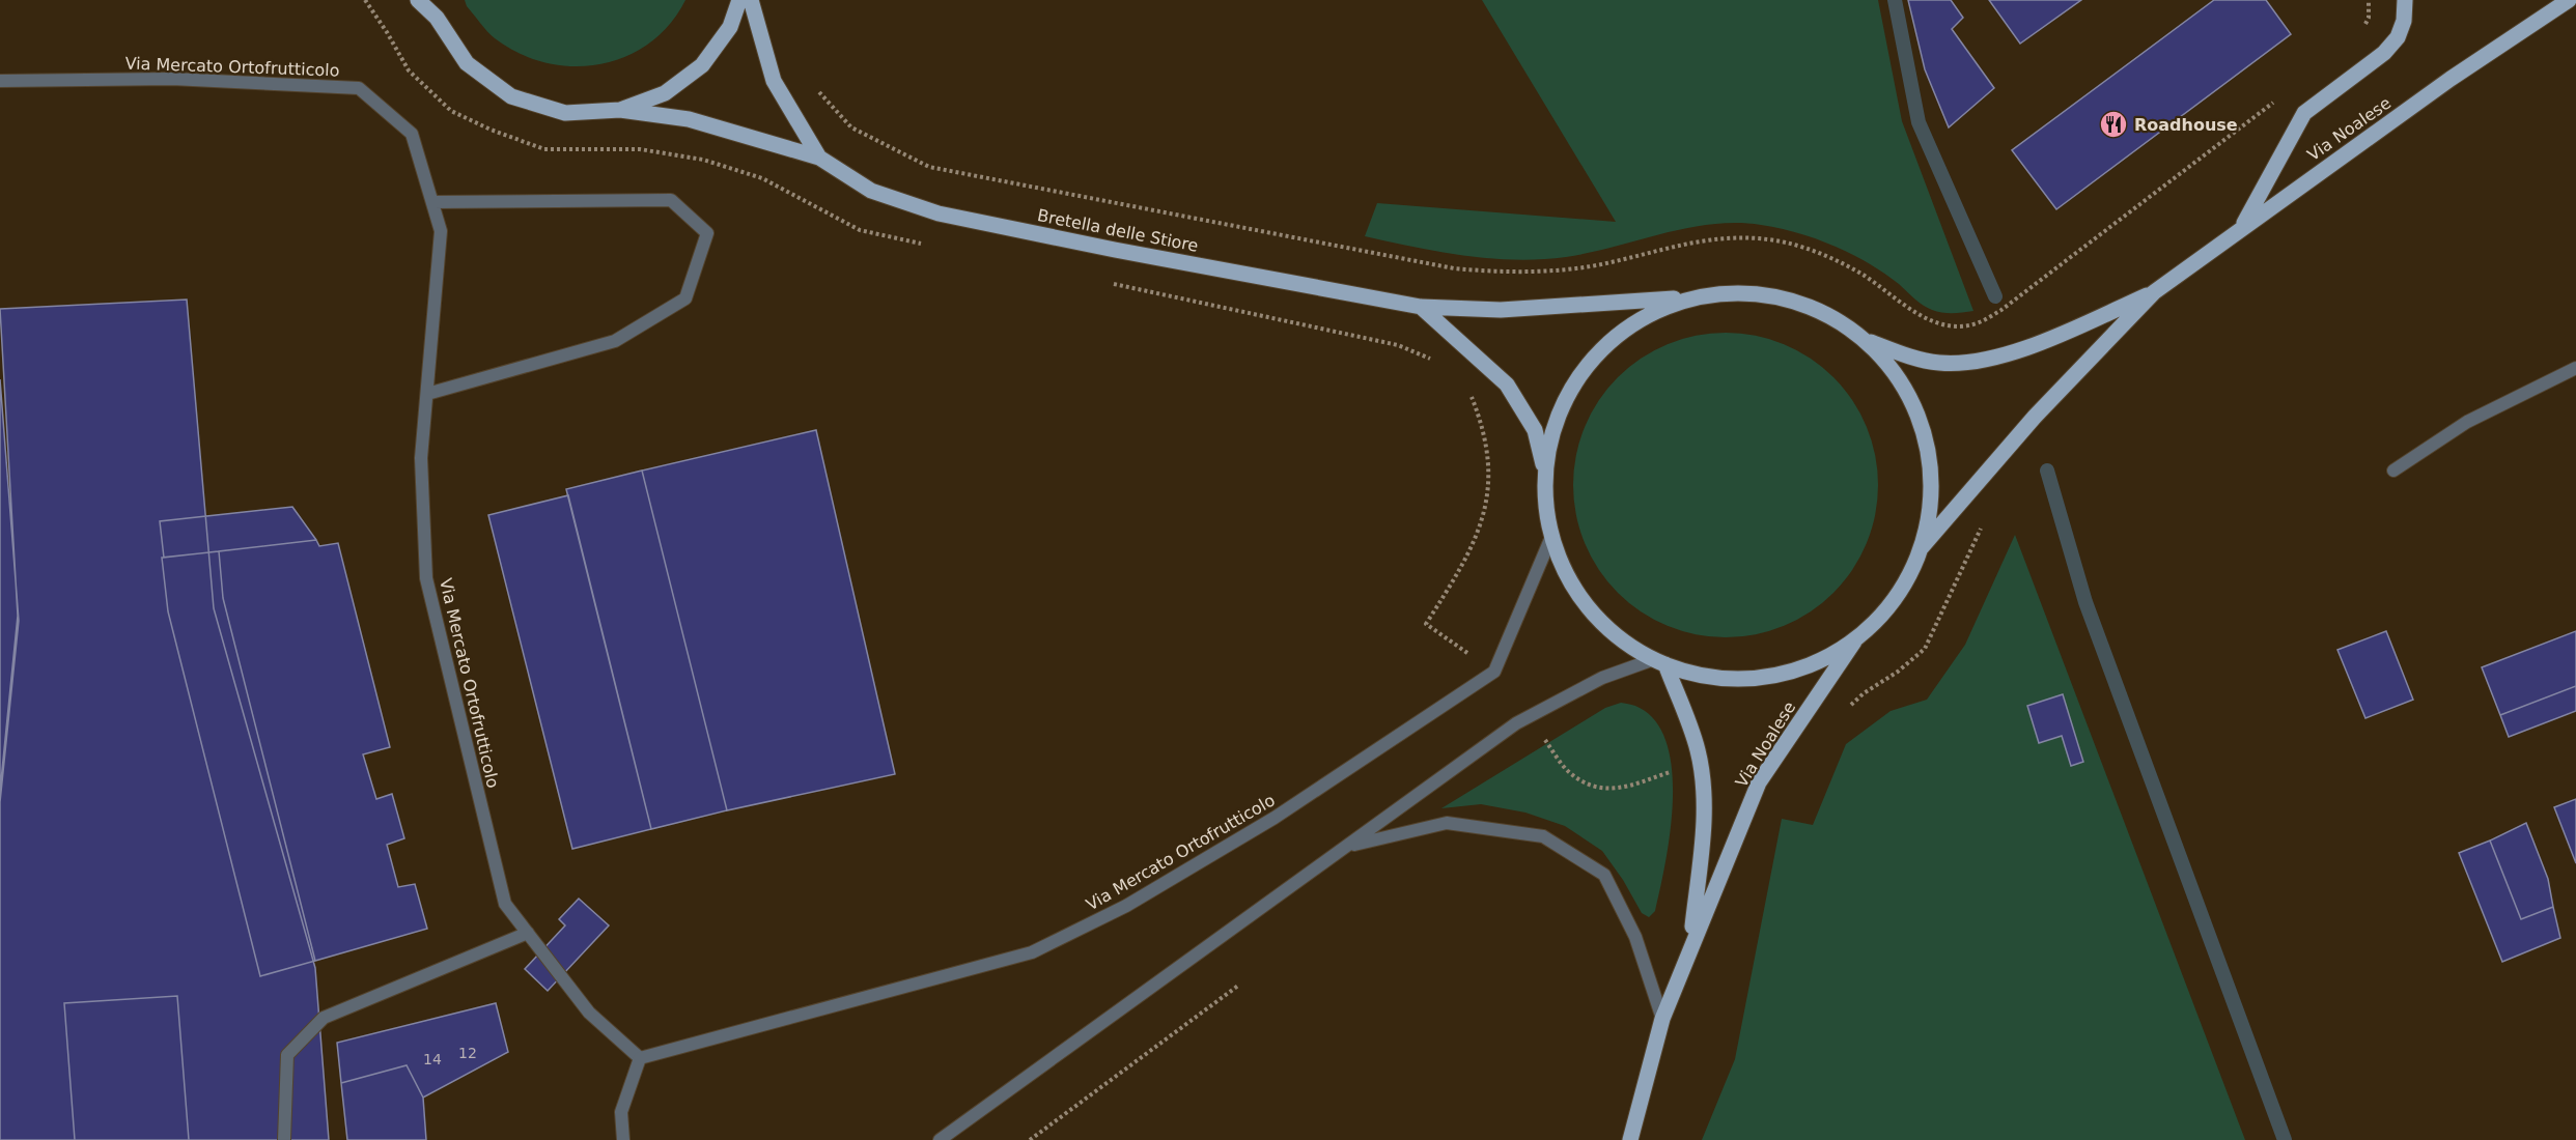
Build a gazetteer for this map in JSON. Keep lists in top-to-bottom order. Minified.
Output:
{"streets":{"main road":["Via Noalese","Bretella delle Stiore"],"street":["Via Mercato Ortofrutticolo"]},"crossings":[["Via Noalese","Bretella delle Stiore"]],"places":{"restaurant":["Roadhouse"]},"house_numbers":["12","14"]}
